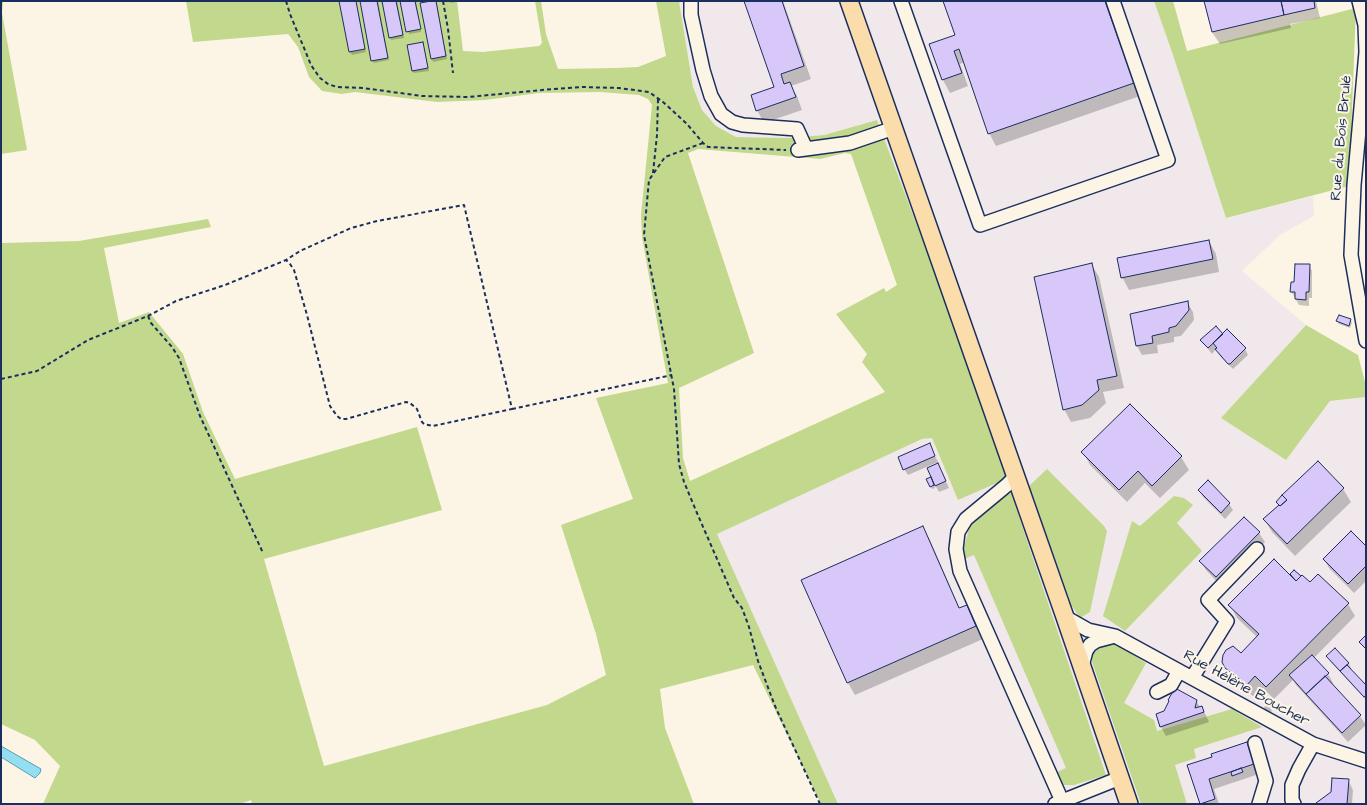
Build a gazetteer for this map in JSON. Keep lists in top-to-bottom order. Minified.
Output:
{"streets":{"street":["Rue du Bois Brulé","Rue Hélène Boucher"]}}
